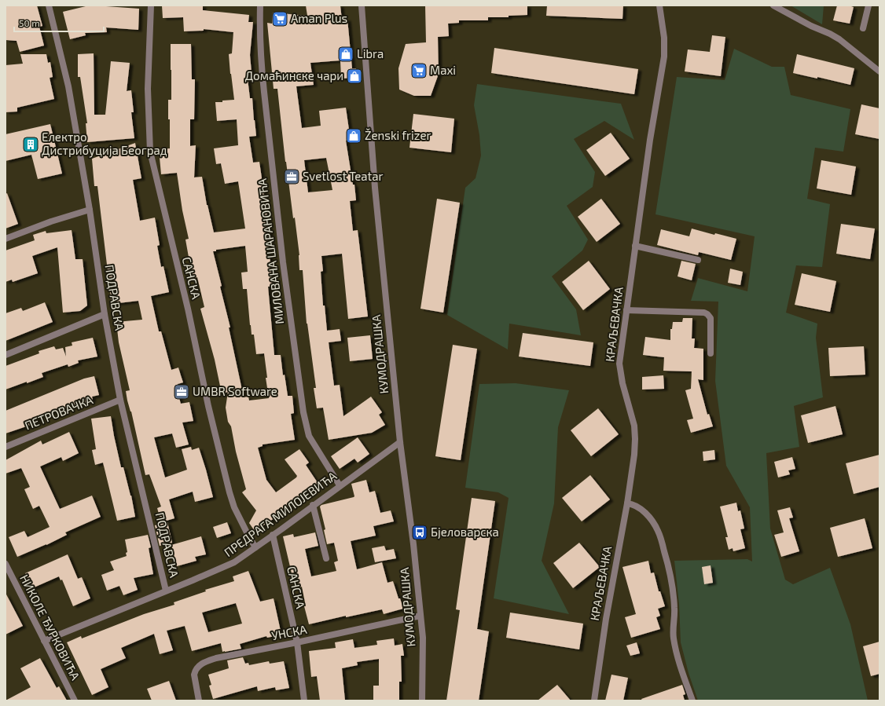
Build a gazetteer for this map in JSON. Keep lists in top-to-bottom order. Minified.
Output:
{"streets":{"street":["МИЛОВАНА ШАРАНОВИЋА","САНСКА","ПОДРАВСКА","КРАЉЕВАЧКА","КУМОДРАШКА","ПЕТРОВАЧКА","ПРЕДРАГА МИЛОЈЕВИЋА","НИКОЛЕ ЂУРКОВИЋА","УНСКА"]},"crossings":[["МИЛОВАНА ШАРАНОВИЋА","ПРЕДРАГА МИЛОЈЕВИЋА"],["САНСКА","ПРЕДРАГА МИЛОЈЕВИЋА"],["САНСКА","УНСКА"],["ПОДРАВСКА","ПЕТРОВАЧКА"],["ПОДРАВСКА","ПРЕДРАГА МИЛОЈЕВИЋА"],["КУМОДРАШКА","ПРЕДРАГА МИЛОЈЕВИЋА"],["КУМОДРАШКА","УНСКА"],["ПРЕДРАГА МИЛОЈЕВИЋА","НИКОЛЕ ЂУРКОВИЋА"]],"places":{"supermarket":["Aman Plus","Maxi"],"shop":["Libra","Домаћинске чари","Ženski frizer"],"building":["Електро Дистрибуција Београд"],"office":["Svetlost Teatar","UMBR Software"],"bus stop":["Бјеловарска"]},"scale_bar":"50 m"}
